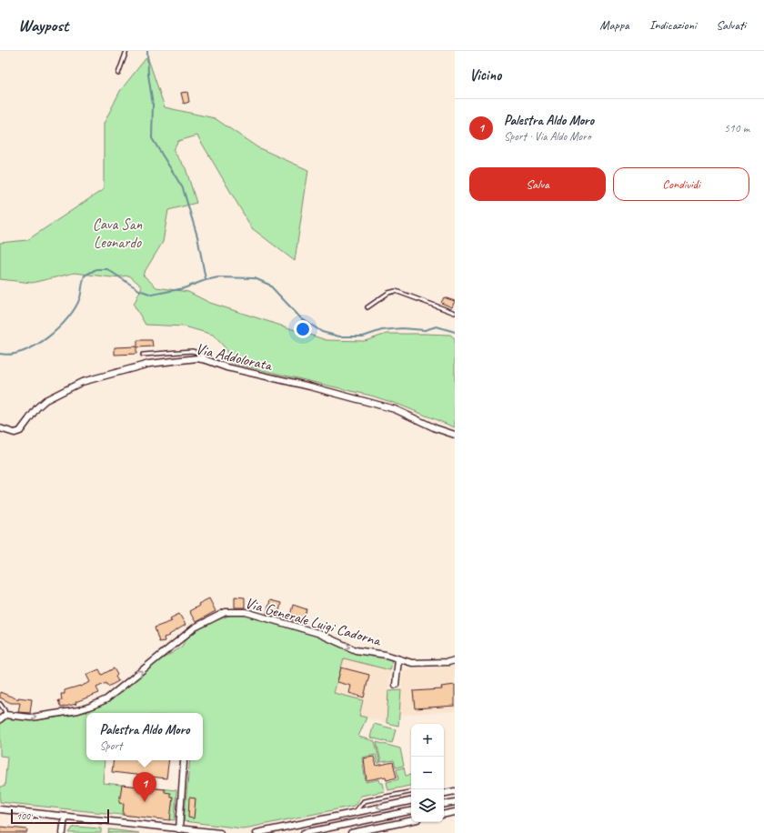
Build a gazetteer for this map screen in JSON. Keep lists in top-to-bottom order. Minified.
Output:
{"streets":{"street":["Via Addolorata","Via Generale Luigi Cadorna"]},"one_way":["Via Generale Luigi Cadorna"],"parks":["Cava San Leonardo"],"scale_bar":"100 m","page":{"header":"Waypost","nav":["Mappa","Indicazioni","Salvati"],"heading":"Vicino","list":[{"mark":"1","name":"Palestra Aldo Moro","note":"Sport · Via Aldo Moro","value":"510 m"}],"buttons":["Salva","Condividi"],"popup":["Palestra Aldo Moro","Sport"],"map_buttons":["+","−"],"pins":"1","scale":"100 m"}}
